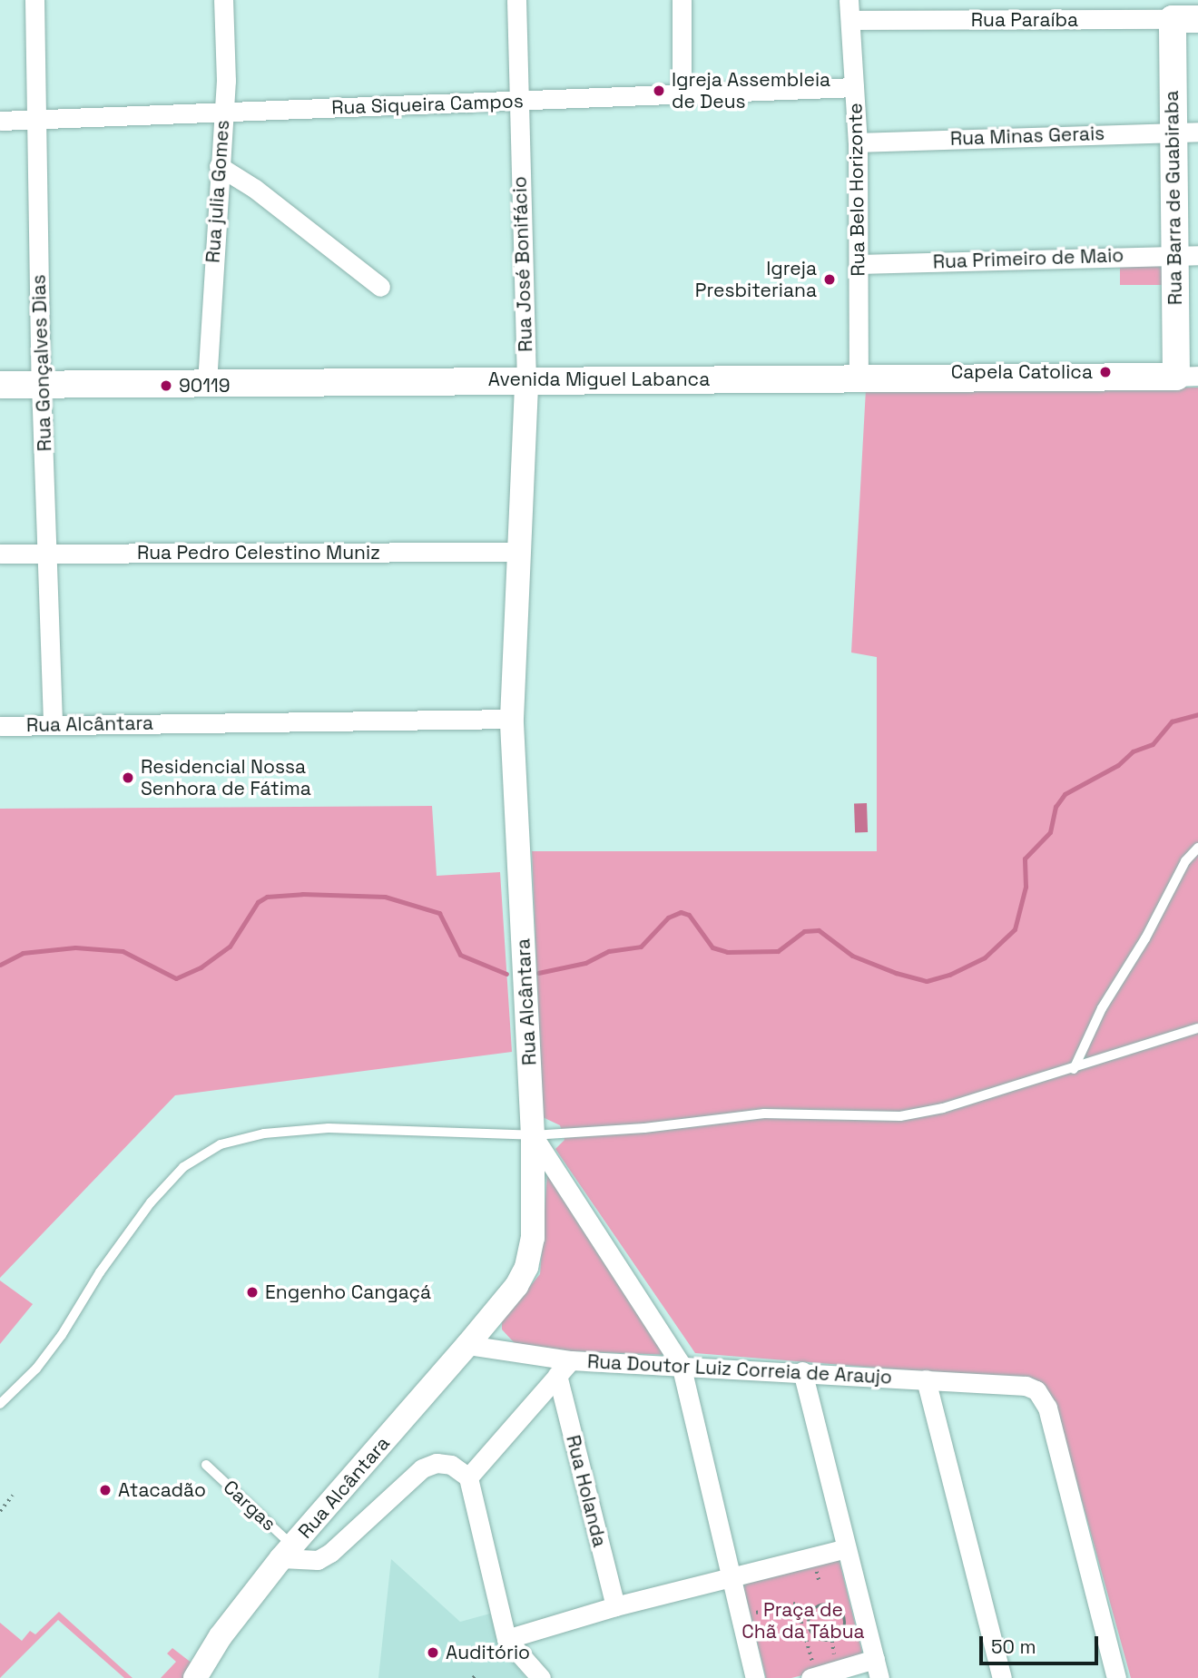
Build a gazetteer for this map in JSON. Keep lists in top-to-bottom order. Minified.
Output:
{"streets":{"main road":["Rua Barra de Guabiraba","Avenida Miguel Labanca"],"street":["Rua Paraíba","Rua Siqueira Campos","Rua Minas Gerais","Rua Belo Horizonte","Rua julia Gomes","Rua Primeiro de Maio","Rua José Bonifácio","Rua Gonçalves Dias","Rua Pedro Celestino Muniz","Rua Alcântara","Rua Doutor Luiz Correia de Araujo","Rua Holanda"],"lane":["Cargas"]},"crossings":[["Rua Paraíba","Rua Belo Horizonte"],["Rua Paraíba","Rua Barra de Guabiraba"],["Rua Siqueira Campos","Rua Belo Horizonte"],["Rua Siqueira Campos","Rua julia Gomes"],["Rua Siqueira Campos","Rua José Bonifácio"],["Rua Siqueira Campos","Rua Gonçalves Dias"],["Rua Minas Gerais","Rua Belo Horizonte"],["Rua Minas Gerais","Rua Barra de Guabiraba"],["Rua Belo Horizonte","Rua Primeiro de Maio"],["Rua Belo Horizonte","Avenida Miguel Labanca"],["Rua julia Gomes","Avenida Miguel Labanca"],["Rua Barra de Guabiraba","Rua Primeiro de Maio"],["Rua Barra de Guabiraba","Avenida Miguel Labanca"],["Rua José Bonifácio","Avenida Miguel Labanca"],["Rua José Bonifácio","Rua Pedro Celestino Muniz"],["Rua José Bonifácio","Rua Alcântara"],["Rua Gonçalves Dias","Avenida Miguel Labanca"],["Rua Gonçalves Dias","Rua Pedro Celestino Muniz"],["Rua Gonçalves Dias","Rua Alcântara"],["Rua Alcântara","Cargas"],["Rua Doutor Luiz Correia de Araujo","Rua Holanda"]],"parks":["Praça de Chã da Tábua"],"places":["Igreja Assembleia de Deus","Igreja Presbiteriana","Capela Catolica","90119","Residencial Nossa Senhora de Fátima","Engenho Cangaçá","Atacadão","Auditório"],"scale_bar":"50 m"}
